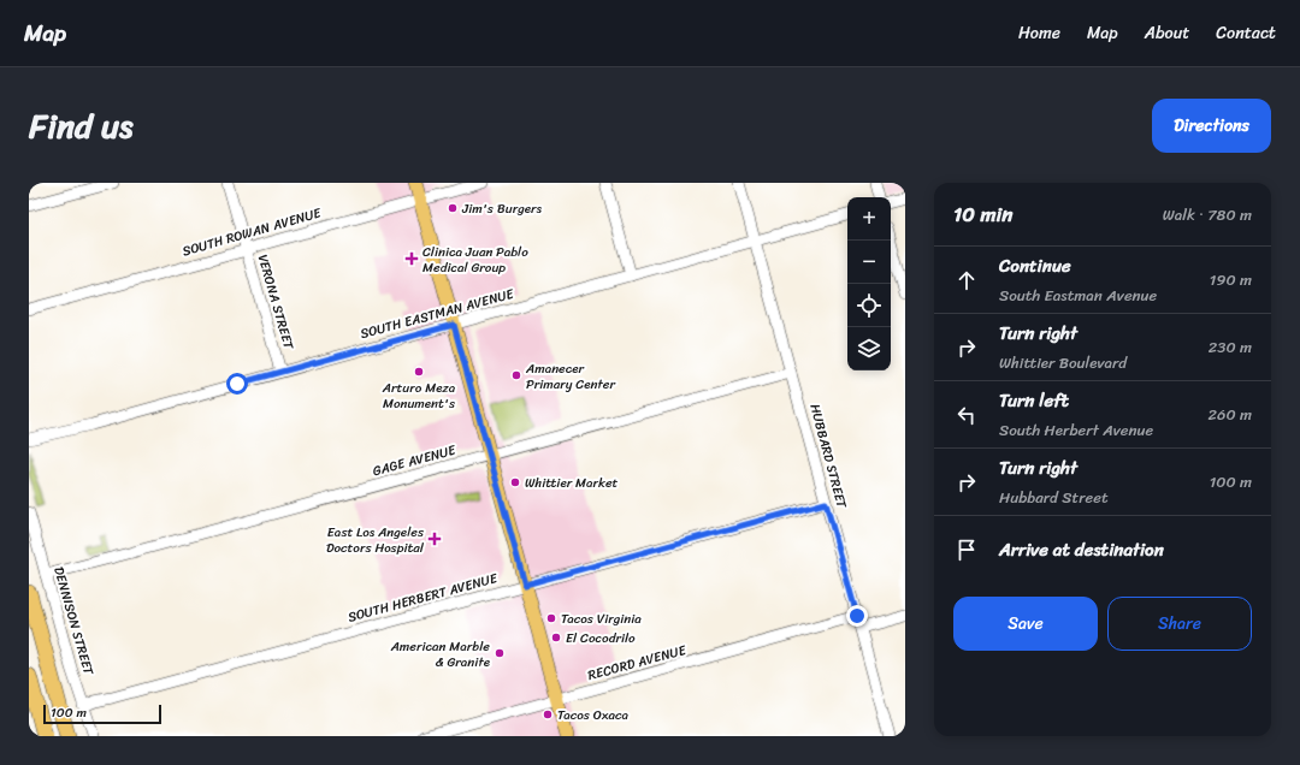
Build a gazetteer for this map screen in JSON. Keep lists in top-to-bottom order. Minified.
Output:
{"streets":{"street":["SOUTH ROWAN AVENUE","VERONA STREET","SOUTH EASTMAN AVENUE","HUBBARD STREET","GAGE AVENUE","SOUTH HERBERT AVENUE","DENNISON STREET","RECORD AVENUE"]},"crossings":[["SOUTH ROWAN AVENUE","VERONA STREET"],["VERONA STREET","SOUTH EASTMAN AVENUE"],["SOUTH EASTMAN AVENUE","HUBBARD STREET"],["HUBBARD STREET","GAGE AVENUE"],["HUBBARD STREET","SOUTH HERBERT AVENUE"],["HUBBARD STREET","RECORD AVENUE"],["GAGE AVENUE","DENNISON STREET"],["SOUTH HERBERT AVENUE","DENNISON STREET"]],"places":{"other":["Jim's Burgers","Arturo Meza Monument's","Amanecer Primary Center","Whittier Market","Tacos Virginia","El Cocodrilo","American Marble & Granite","Tacos Oxaca"],"health":["Clinica Juan Pablo Medical Group","East Los Angeles Doctors Hospital"]},"scale_bar":"100 m","page":{"header":"Map","nav":["Home","Map","About","Contact"],"title":"Find us","buttons":["Directions",["Save","Share"]],"heading":["10 min","Walk · 780 m"],"map_buttons":["+","−"],"list":[["Continue","South Eastman Avenue","190 m"],["Turn right","Whittier Boulevard","230 m"],["Turn left","South Herbert Avenue","260 m"],["Turn right","Hubbard Street","100 m"],"Arrive at destination"],"scale":"100 m"}}
